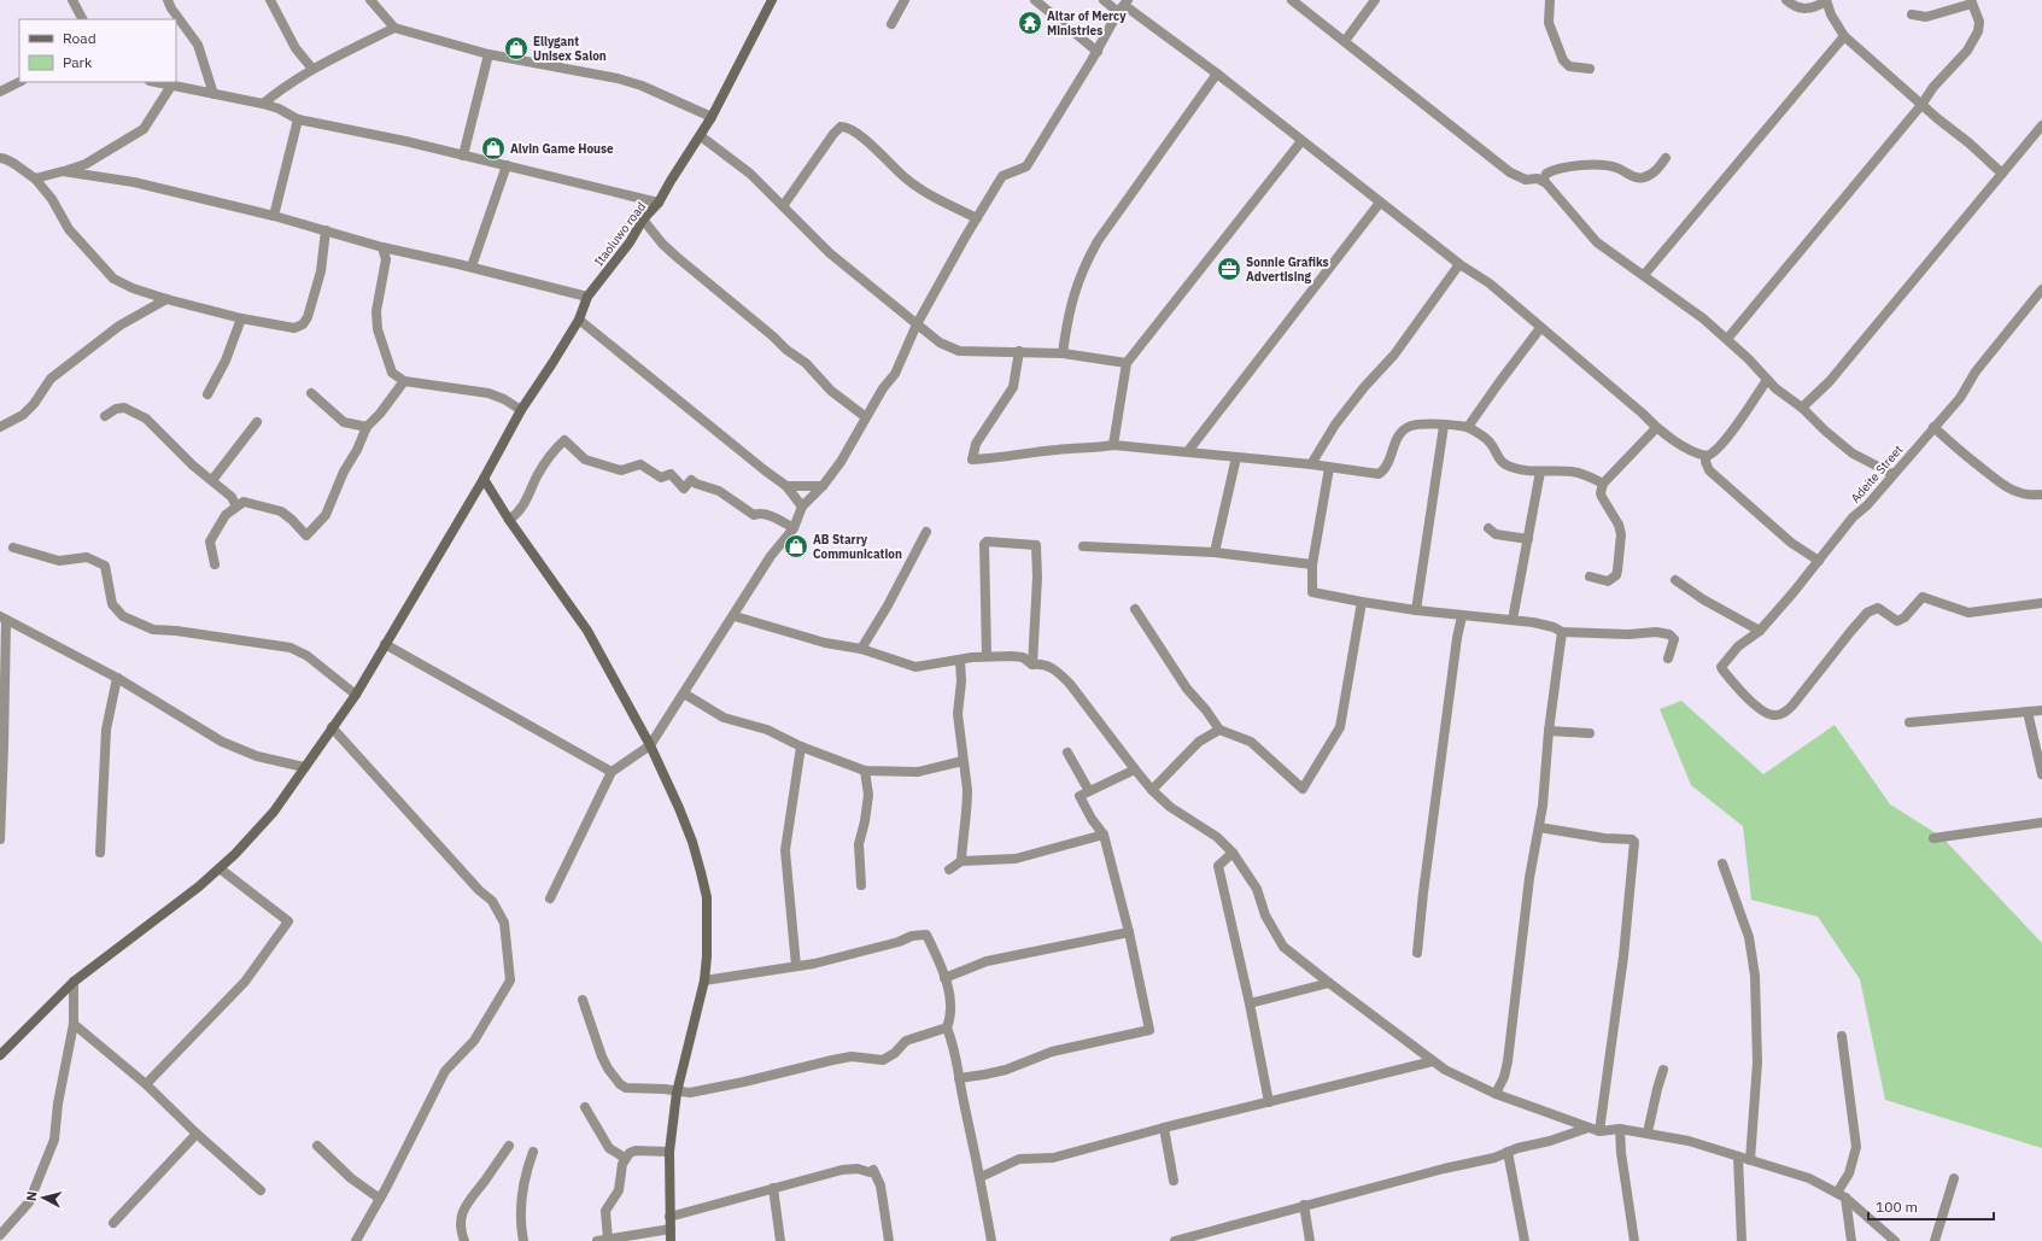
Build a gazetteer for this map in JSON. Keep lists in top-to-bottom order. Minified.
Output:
{"streets":{"street":["Itaoluwo road","Adeite Street"]},"places":{"temple":["Altar of Mercy Ministries"],"shop":["Ellygant Unisex Salon","Alvin Game House","AB Starry Communication"],"office":["Sonnie Grafiks Advertising"]},"legend":["Road","Park"],"scale_bar":"100 m","north":"left"}
